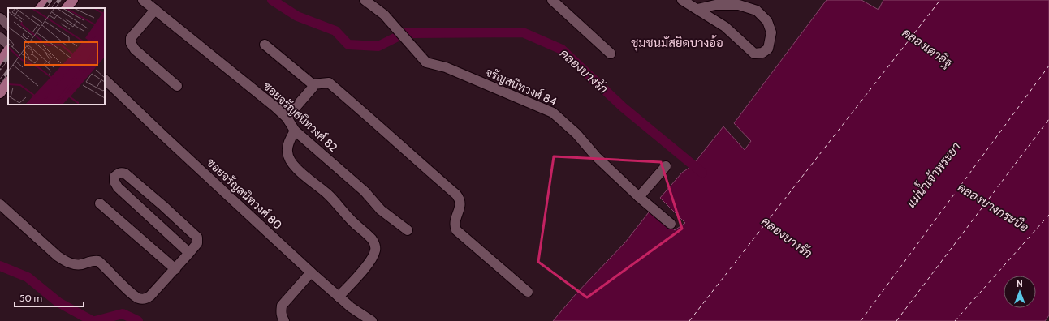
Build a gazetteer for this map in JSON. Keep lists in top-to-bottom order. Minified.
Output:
{"streets":{"street":["จรัญสนิทวงศ์ 84","ซอยจรัญสนิทวงศ์ 82","ซอยจรัญสนิทวงศ์ 80"]},"districts":["ชุมชนมัสยิดบางอ้อ"],"water":["คลองเตาอิฐ","คลองบางรัก","แม่น้ำเจ้าพระยา","คลองบางกระบือ"],"scale_bar":"50 m","north":"top"}
